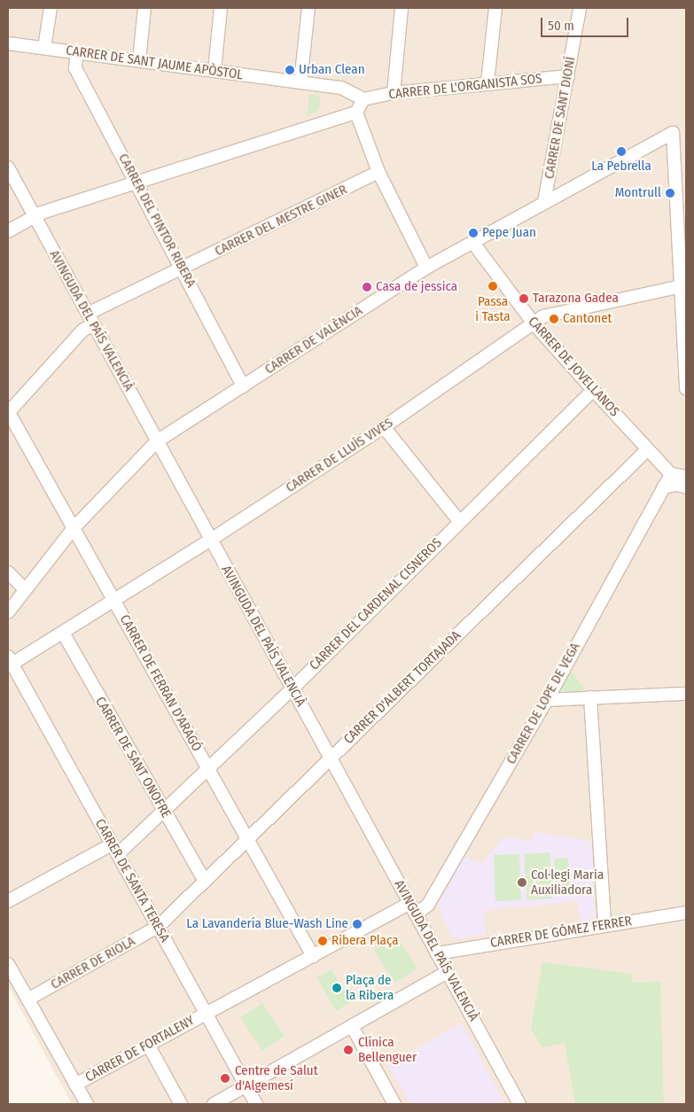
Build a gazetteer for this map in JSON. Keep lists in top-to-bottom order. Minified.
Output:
{"streets":{"street":["CARRER DE SANT JAUME APÒSTOL","CARRER DE L'ORGANISTA SOS","CARRER DE SANT DIONÍ","CARRER DEL PINTOR RIBERA","CARRER DEL MESTRE GINER","AVINGUDA DEL PAÍS VALENCIÀ","CARRER DE VALÈNCIA","CARRER DE JOVELLANOS","CARRER DE LLUÍS VIVES","CARRER DEL CARDENAL CISNEROS","CARRER DE FERRAN D'ARAGÓ","CARRER D'ALBERT TORTAJADA","CARRER DE LOPE DE VEGA","CARRER DE SANT ONOFRE","CARRER DE SANTA TERESA","CARRER DE GÓMEZ FERRER","CARRER DE RIOLA","CARRER DE FORTALENY"]},"crossings":[["CARRER DE SANT JAUME APÒSTOL","CARRER DE L'ORGANISTA SOS"],["CARRER DE SANT JAUME APÒSTOL","CARRER DEL PINTOR RIBERA"],["CARRER DE L'ORGANISTA SOS","CARRER DE SANT DIONÍ"],["CARRER DE SANT DIONÍ","CARRER DE VALÈNCIA"],["CARRER DEL PINTOR RIBERA","CARRER DEL MESTRE GINER"],["CARRER DEL PINTOR RIBERA","CARRER DE VALÈNCIA"],["CARRER DEL MESTRE GINER","AVINGUDA DEL PAÍS VALENCIÀ"],["CARRER DEL MESTRE GINER","CARRER DE FERRAN D'ARAGÓ"],["AVINGUDA DEL PAÍS VALENCIÀ","CARRER DE VALÈNCIA"],["AVINGUDA DEL PAÍS VALENCIÀ","CARRER DE LLUÍS VIVES"],["AVINGUDA DEL PAÍS VALENCIÀ","CARRER DEL CARDENAL CISNEROS"],["AVINGUDA DEL PAÍS VALENCIÀ","CARRER D'ALBERT TORTAJADA"],["AVINGUDA DEL PAÍS VALENCIÀ","CARRER DE LOPE DE VEGA"],["AVINGUDA DEL PAÍS VALENCIÀ","CARRER DE GÓMEZ FERRER"],["CARRER DE VALÈNCIA","CARRER DE JOVELLANOS"],["CARRER DE VALÈNCIA","CARRER DE LLUÍS VIVES"],["CARRER DE VALÈNCIA","CARRER DE FERRAN D'ARAGÓ"],["CARRER DE JOVELLANOS","CARRER DE LLUÍS VIVES"],["CARRER DE JOVELLANOS","CARRER DEL CARDENAL CISNEROS"],["CARRER DE JOVELLANOS","CARRER D'ALBERT TORTAJADA"],["CARRER DE JOVELLANOS","CARRER DE LOPE DE VEGA"],["CARRER DE LLUÍS VIVES","CARRER DE FERRAN D'ARAGÓ"],["CARRER DE LLUÍS VIVES","CARRER DE SANT ONOFRE"],["CARRER DE LLUÍS VIVES","CARRER DE SANTA TERESA"],["CARRER DEL CARDENAL CISNEROS","CARRER DE FERRAN D'ARAGÓ"],["CARRER DEL CARDENAL CISNEROS","CARRER DE SANT ONOFRE"],["CARRER DEL CARDENAL CISNEROS","CARRER DE SANTA TERESA"],["CARRER DE FERRAN D'ARAGÓ","CARRER D'ALBERT TORTAJADA"],["CARRER D'ALBERT TORTAJADA","CARRER DE SANT ONOFRE"],["CARRER D'ALBERT TORTAJADA","CARRER DE SANTA TERESA"],["CARRER D'ALBERT TORTAJADA","CARRER DE RIOLA"],["CARRER DE SANTA TERESA","CARRER DE RIOLA"],["CARRER DE SANTA TERESA","CARRER DE FORTALENY"]],"places":["Urban Clean","La Pebrella","Montrull","Pepe Juan","Passa i Tasta","Casa de jessica","Tarazona Gadea","Cantonet","Col·legi Maria Auxiliadora","La Lavandería Blue-Wash Line","Ribera Plaça","Plaça de la Ribera","Clínica Bellenguer","Centre de Salut d'Algemesí"],"scale_bar":"50 m"}
